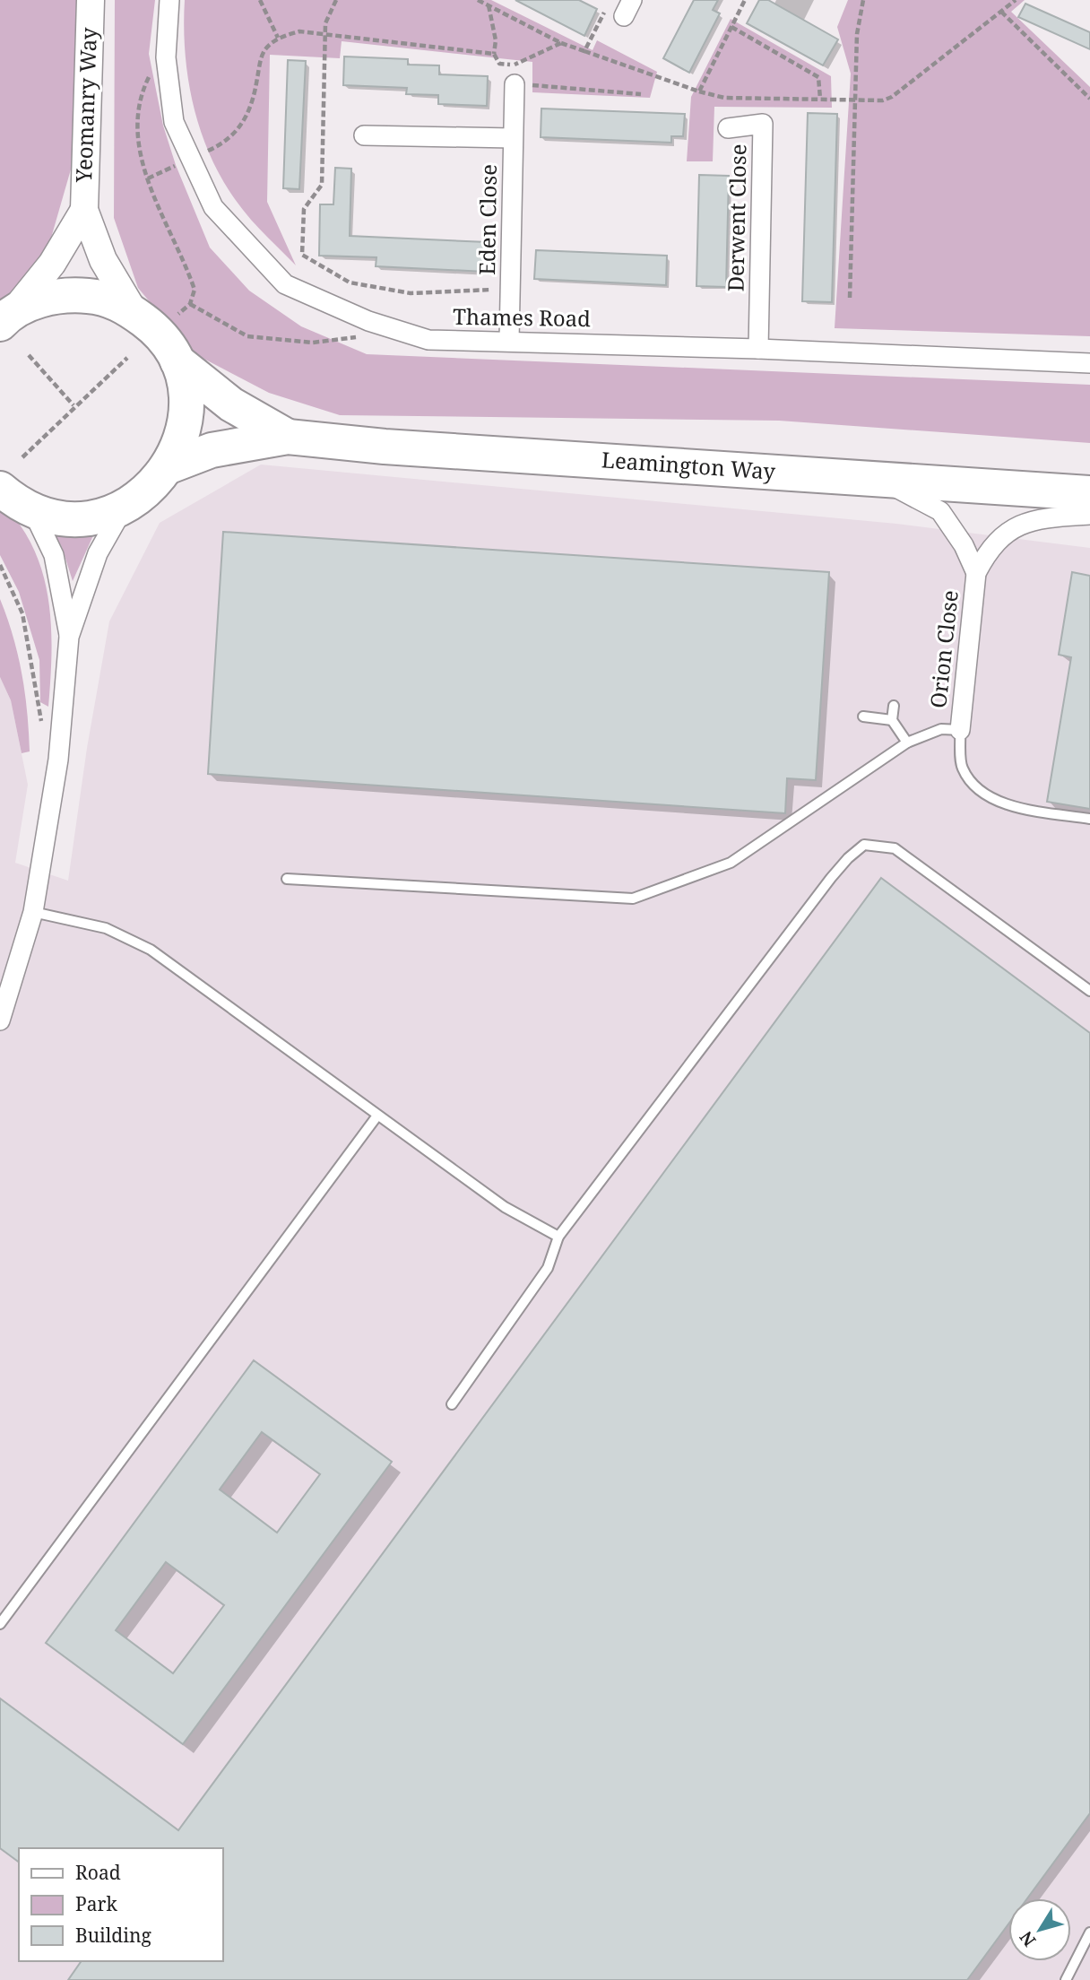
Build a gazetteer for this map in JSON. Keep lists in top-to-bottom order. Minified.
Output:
{"streets":{"highway":["Leamington Way"],"street":["Yeomanry Way","Derwent Close","Eden Close","Thames Road","Orion Close"]},"crossings":[["Derwent Close","Thames Road"],["Eden Close","Thames Road"],["Leamington Way","Orion Close"]],"legend":["Road","Park","Building"],"north":"bottom left"}
